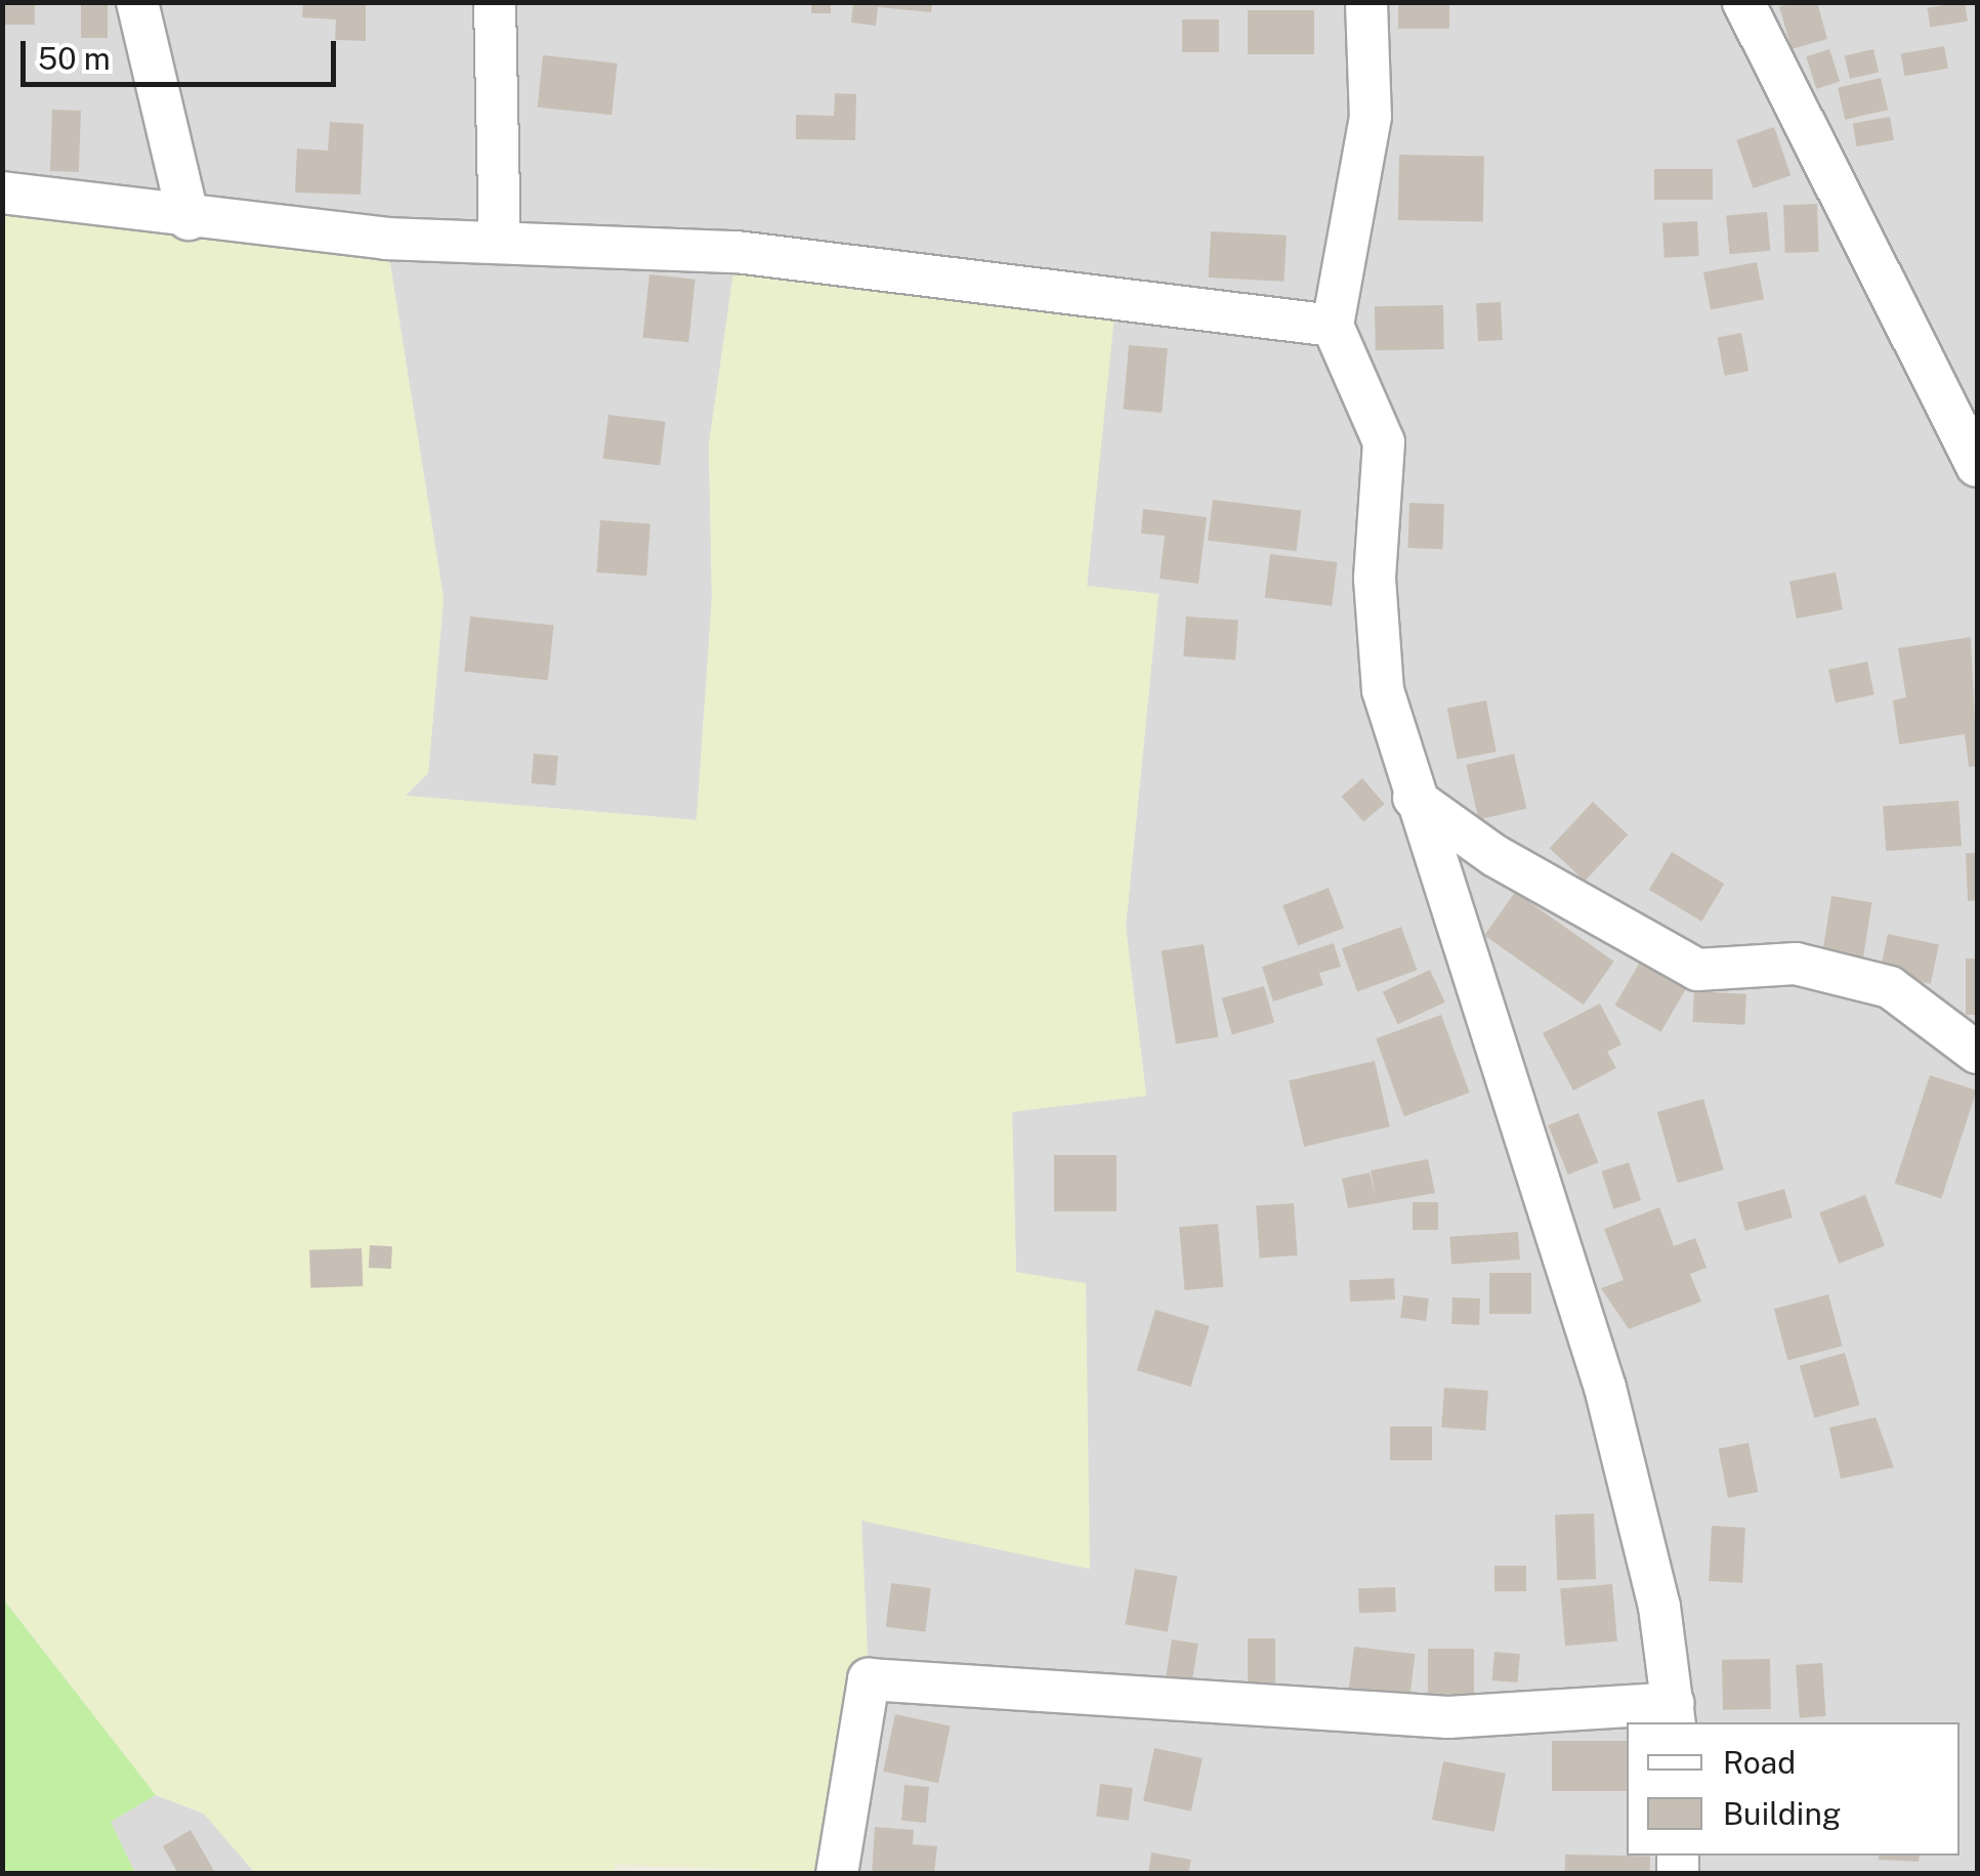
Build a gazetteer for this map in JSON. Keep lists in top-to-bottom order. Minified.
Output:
{"legend":["Road","Building"],"scale_bar":"50 m"}
